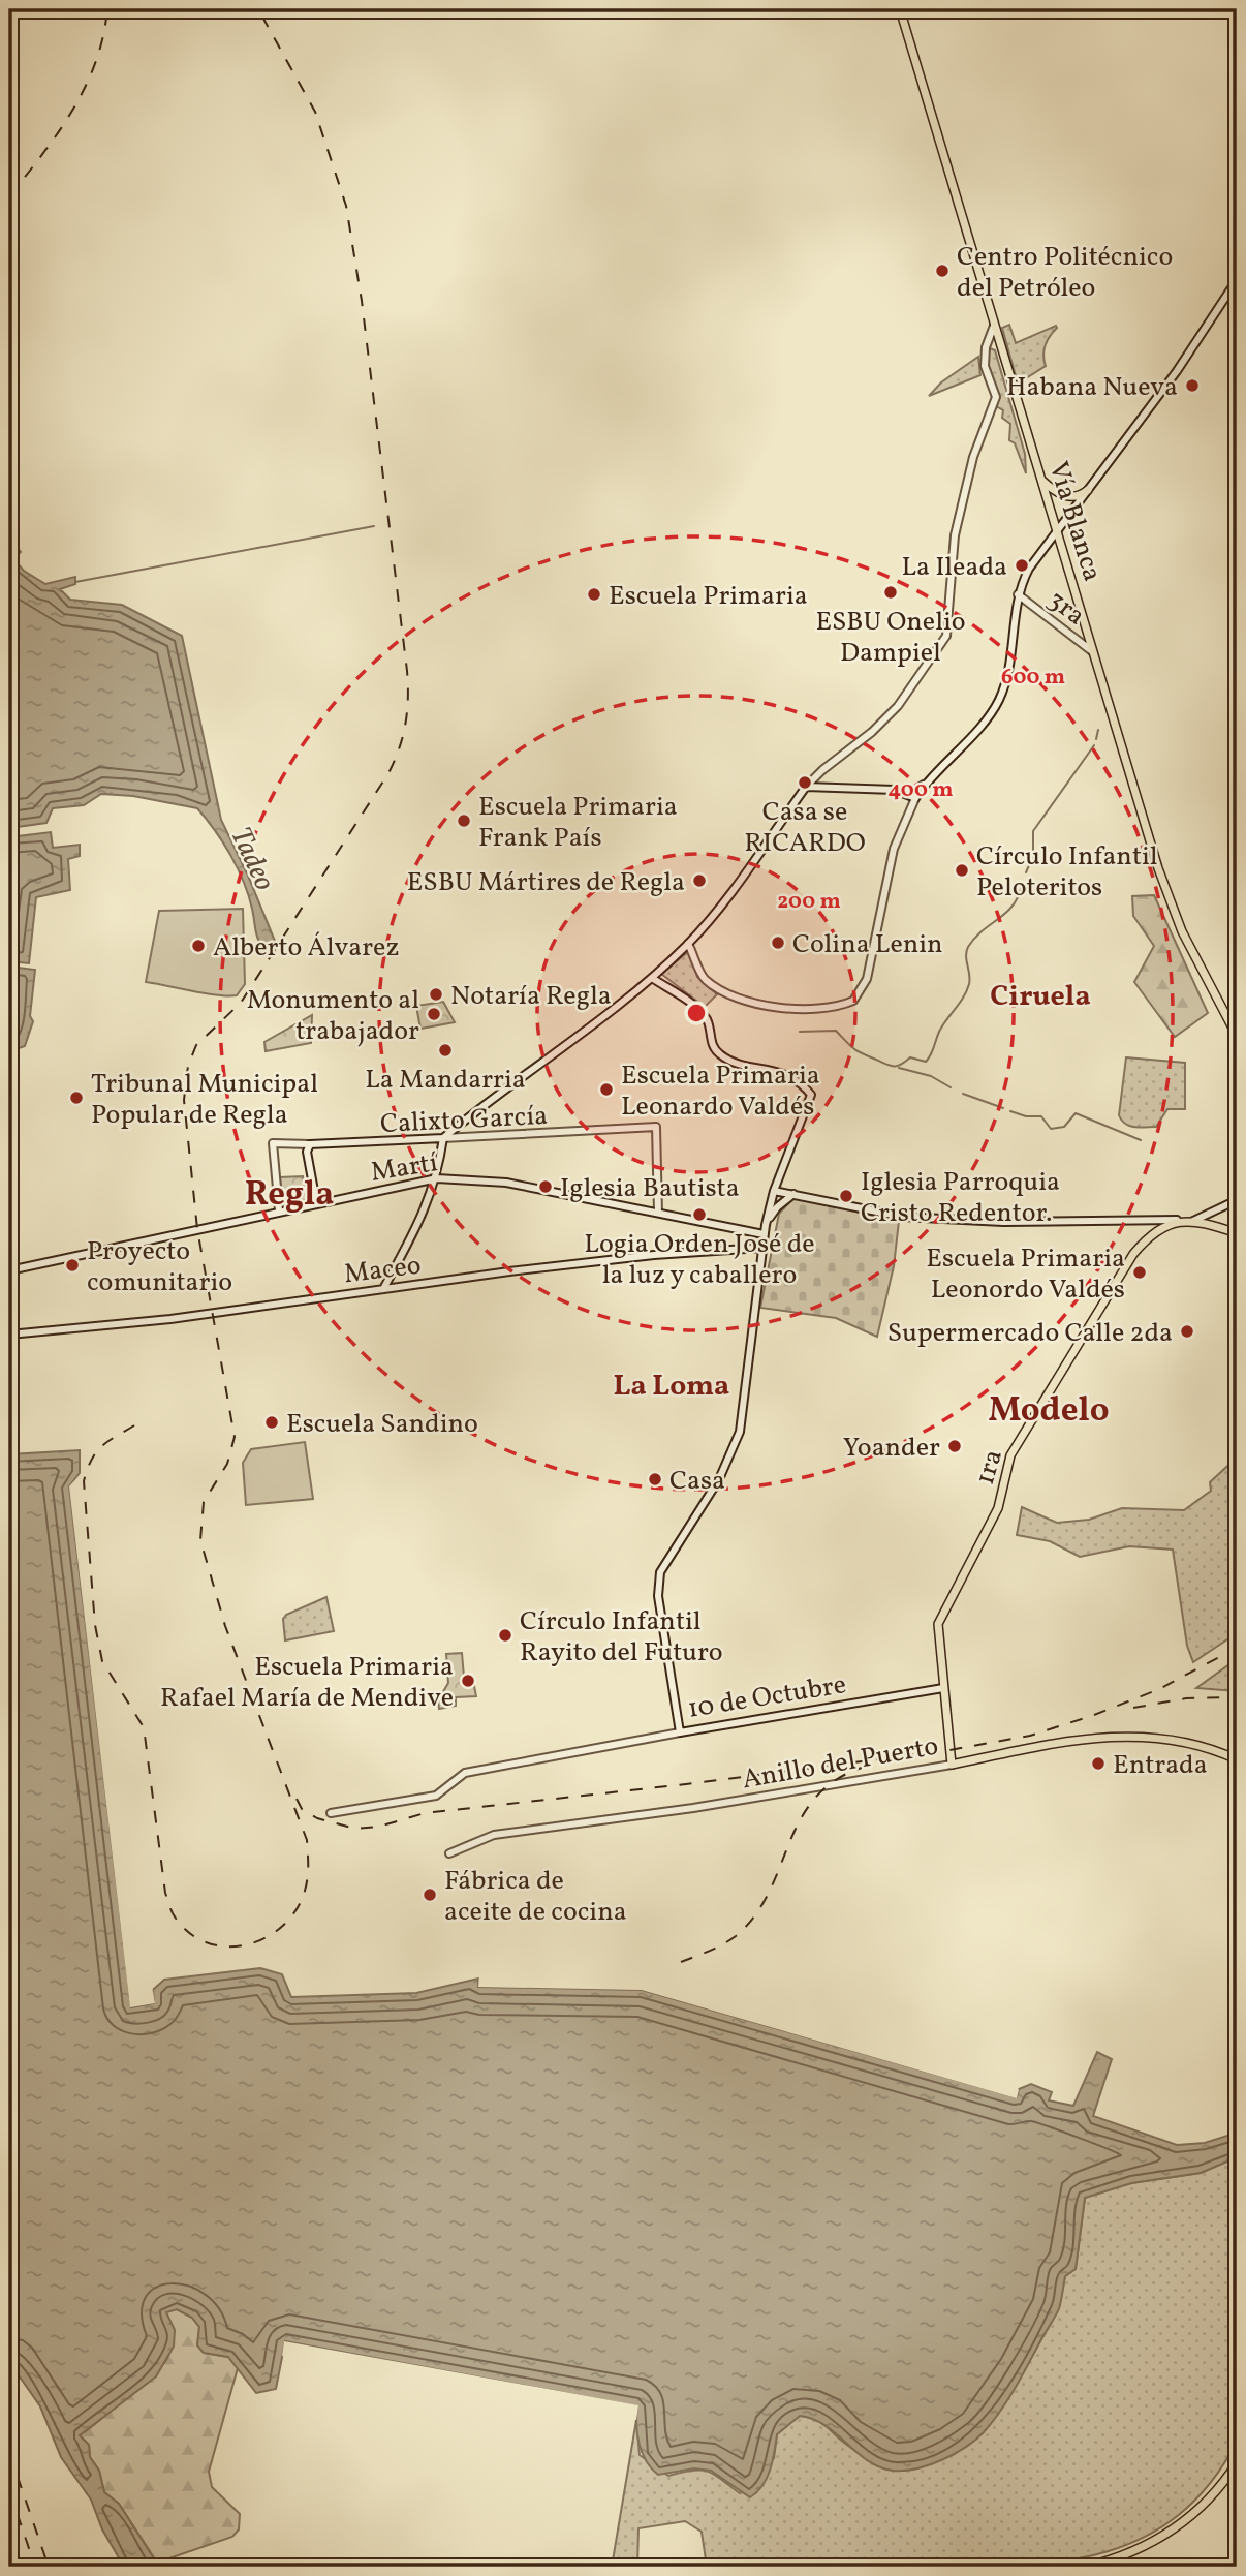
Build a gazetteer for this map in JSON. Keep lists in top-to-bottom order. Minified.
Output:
{"streets":{"main road":["Vía Blanca","3ra","Calixto García","Martí","Maceo","1ra","10 de Octubre","Anillo del Puerto"]},"crossings":[["Vía Blanca","3ra"],["Calixto García","Martí"],["Martí","10 de Octubre"],["Maceo","10 de Octubre"],["1ra","10 de Octubre"],["1ra","Anillo del Puerto"]],"districts":["Ciruela","Regla","La Loma","Modelo"],"water":["Tadeo"],"places":["Centro Politécnico del Petróleo","Habana Nueva","La Ileada","ESBU Onelio Dampiel","Escuela Primaria","Casa se RICARDO","Escuela Primaria Frank País","Círculo Infantil Peloteritos","ESBU Mártires de Regla","Colina Lenin","Alberto Álvarez","Notaría Regla","Monumento al trabajador","La Mandarria","Escuela Primaria Leonardo Valdés","Tribunal Municipal Popular de Regla","Iglesia Bautista","Iglesia Parroquia Cristo Redentor.","Logia Orden José de la luz y caballero","Proyecto comunitario","Escuela Primaria Leonordo Valdés","Supermercado Calle 2da","Escuela Sandino","Yoander","Casa","Círculo Infantil Rayito del Futuro","Escuela Primaria Rafael María de Mendive","Entrada","Fábrica de aceite de cocina"],"rings":["600 m","400 m","200 m"]}
